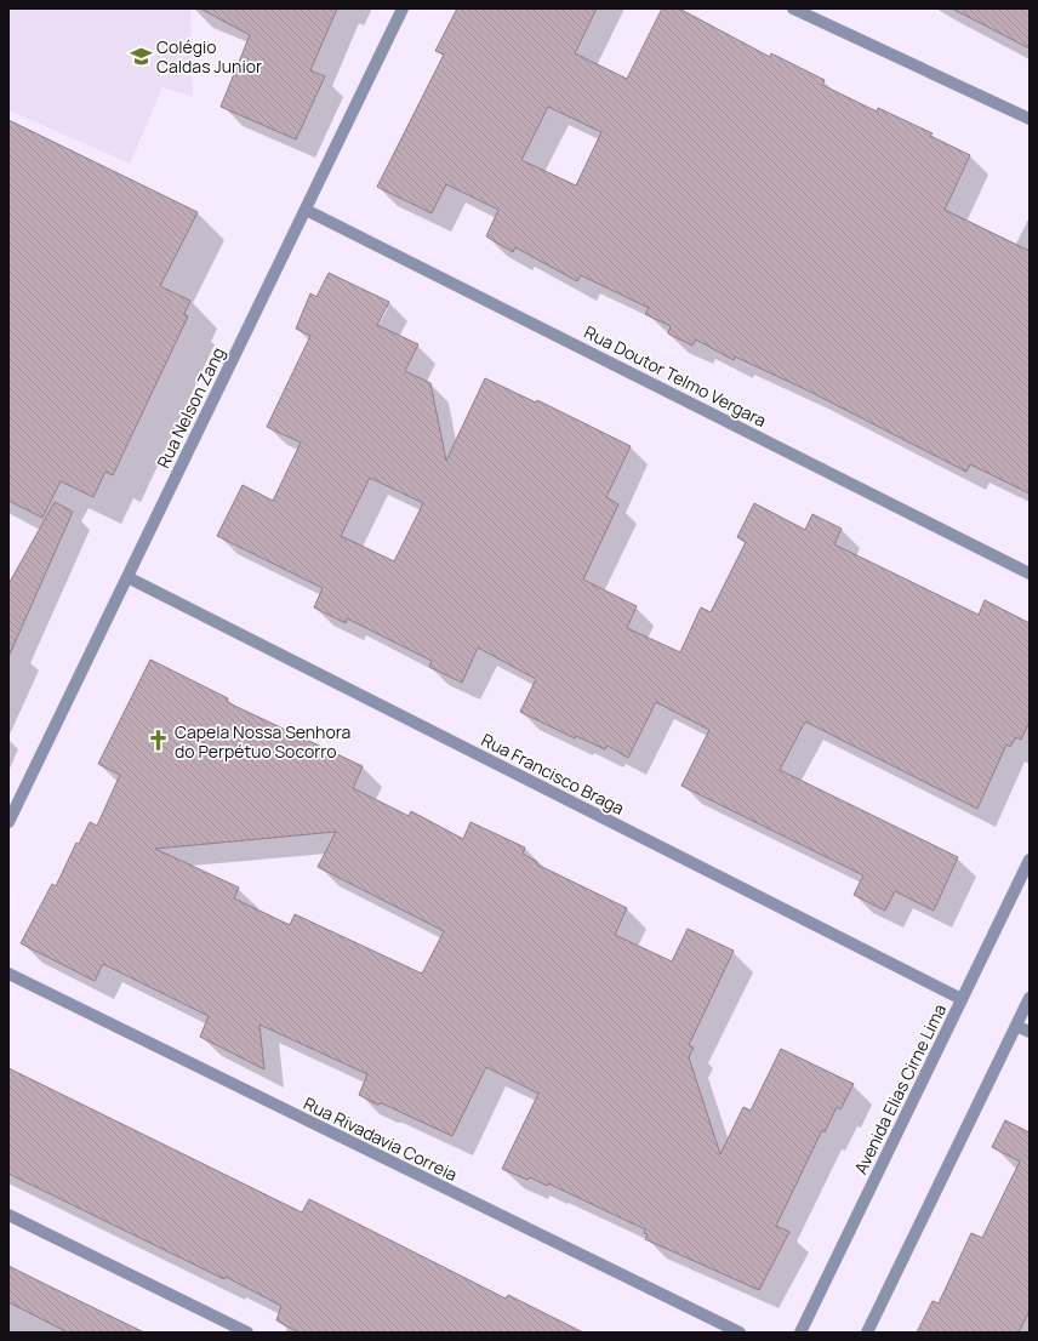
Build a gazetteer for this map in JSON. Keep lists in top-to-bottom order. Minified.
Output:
{"streets":{"street":["Rua Doutor Telmo Vergara","Rua Nelson Zang","Rua Francisco Braga","Avenida Elias Cirne Lima","Rua Rivadavia Correia"]},"crossings":[["Rua Doutor Telmo Vergara","Rua Nelson Zang"],["Rua Nelson Zang","Rua Francisco Braga"],["Rua Francisco Braga","Avenida Elias Cirne Lima"]],"places":{"school or university":["Colégio Caldas Junior"],"church":["Capela Nossa Senhora do Perpétuo Socorro"]}}
